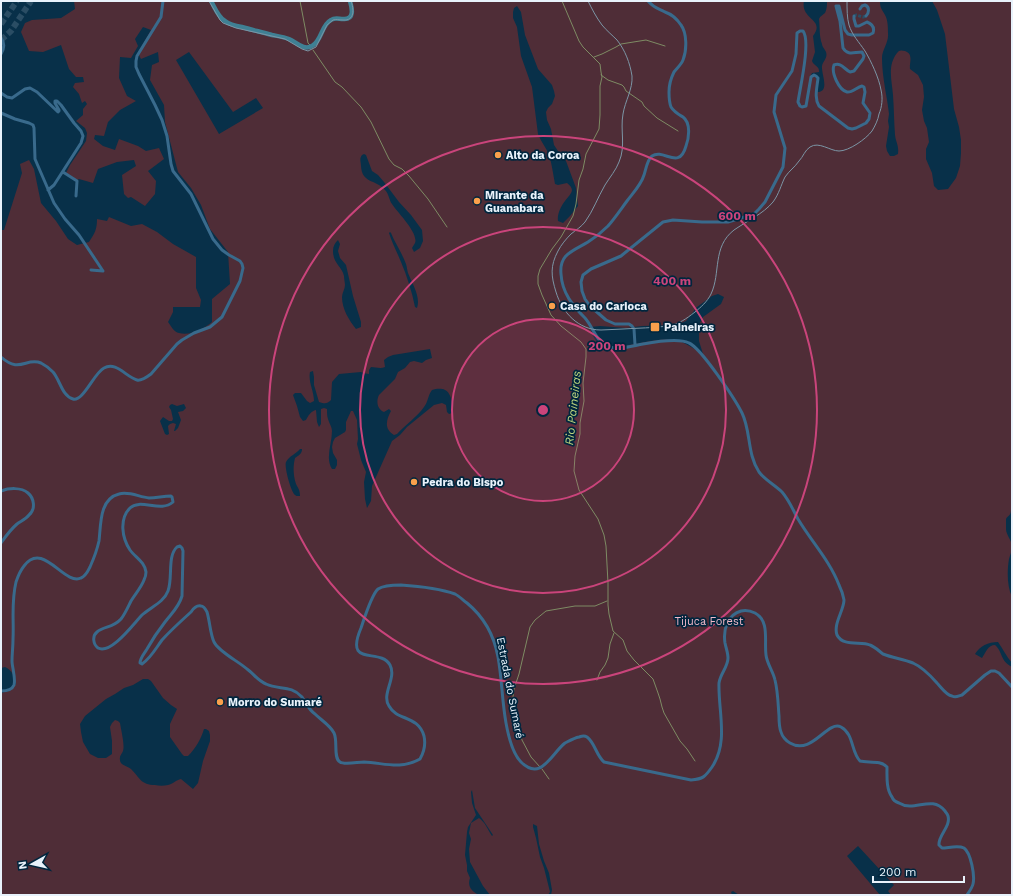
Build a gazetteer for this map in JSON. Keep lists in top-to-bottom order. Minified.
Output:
{"streets":{"street":["Estrada do Sumaré"]},"water":["Rio Paineiras"],"parks":["Tijuca Forest"],"places":{"other":["Alto da Coroa","Mirante da Guanabara","Casa do Carioca","Pedra do Bispo","Morro do Sumaré"],"transit":["Paineiras"]},"scale_bar":"200 m","north":"left","rings":["600 m","400 m","200 m"]}
